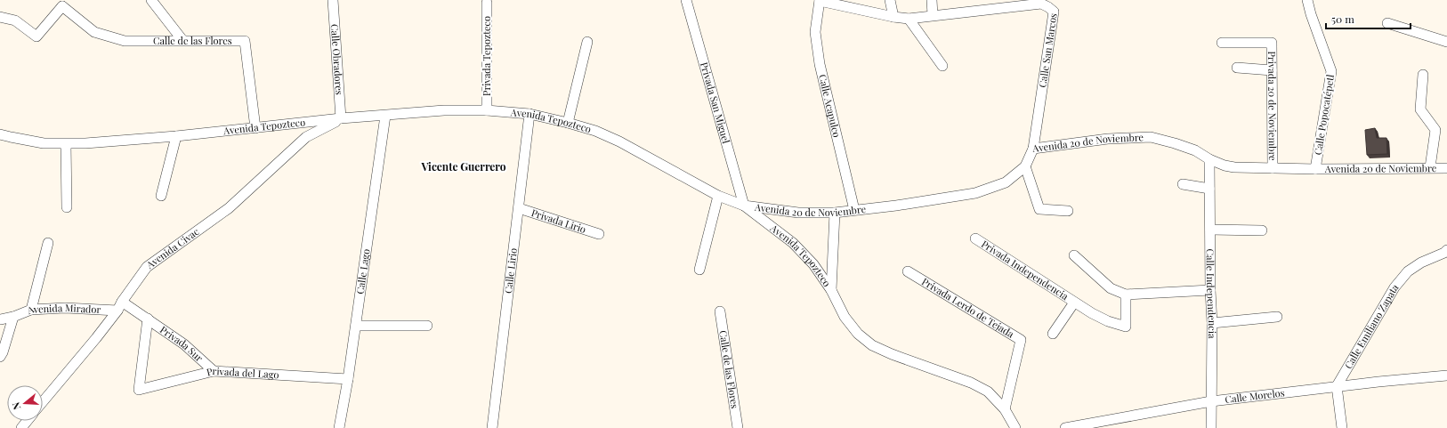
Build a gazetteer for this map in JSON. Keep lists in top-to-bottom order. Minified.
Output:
{"streets":{"street":["Calle de las Flores","Calle San Marcos","Privada Tepozteco","Calle Obradores","Privada San Miguel","Calle Acapulco","Privada 20 de Noviembre","Calle Popocatépetl","Avenida Tepozteco","Avenida 20 de Noviembre","Privada Lirio","Avenida Civac","Calle Lirio","Privada Independencia","Calle Lago","Calle Independencia","Privada Lerdo de Tejada","Avenida Mirador","Calle Emiliano Zapata","Privada Sur","Privada del Lago","Calle Morelos"]},"crossings":[["Calle de las Flores","Avenida Tepozteco"],["Calle San Marcos","Calle Acapulco"],["Calle San Marcos","Avenida 20 de Noviembre"],["Privada Tepozteco","Avenida Tepozteco"],["Calle Obradores","Avenida Tepozteco"],["Calle Obradores","Avenida Civac"],["Privada San Miguel","Avenida Tepozteco"],["Privada San Miguel","Avenida 20 de Noviembre"],["Calle Acapulco","Avenida 20 de Noviembre"],["Privada 20 de Noviembre","Avenida 20 de Noviembre"],["Calle Popocatépetl","Avenida 20 de Noviembre"],["Avenida Tepozteco","Avenida 20 de Noviembre"],["Avenida Tepozteco","Avenida Civac"],["Avenida Tepozteco","Calle Lirio"],["Avenida Tepozteco","Calle Lago"],["Avenida Tepozteco","Privada Lerdo de Tejada"],["Avenida 20 de Noviembre","Calle Independencia"],["Privada Lirio","Calle Lirio"],["Avenida Civac","Avenida Mirador"],["Avenida Civac","Privada Sur"],["Calle Lago","Privada del Lago"],["Calle Independencia","Calle Morelos"],["Calle Emiliano Zapata","Calle Morelos"],["Privada Sur","Privada del Lago"]],"districts":["Vicente Guerrero"],"scale_bar":"50 m","north":"left"}
